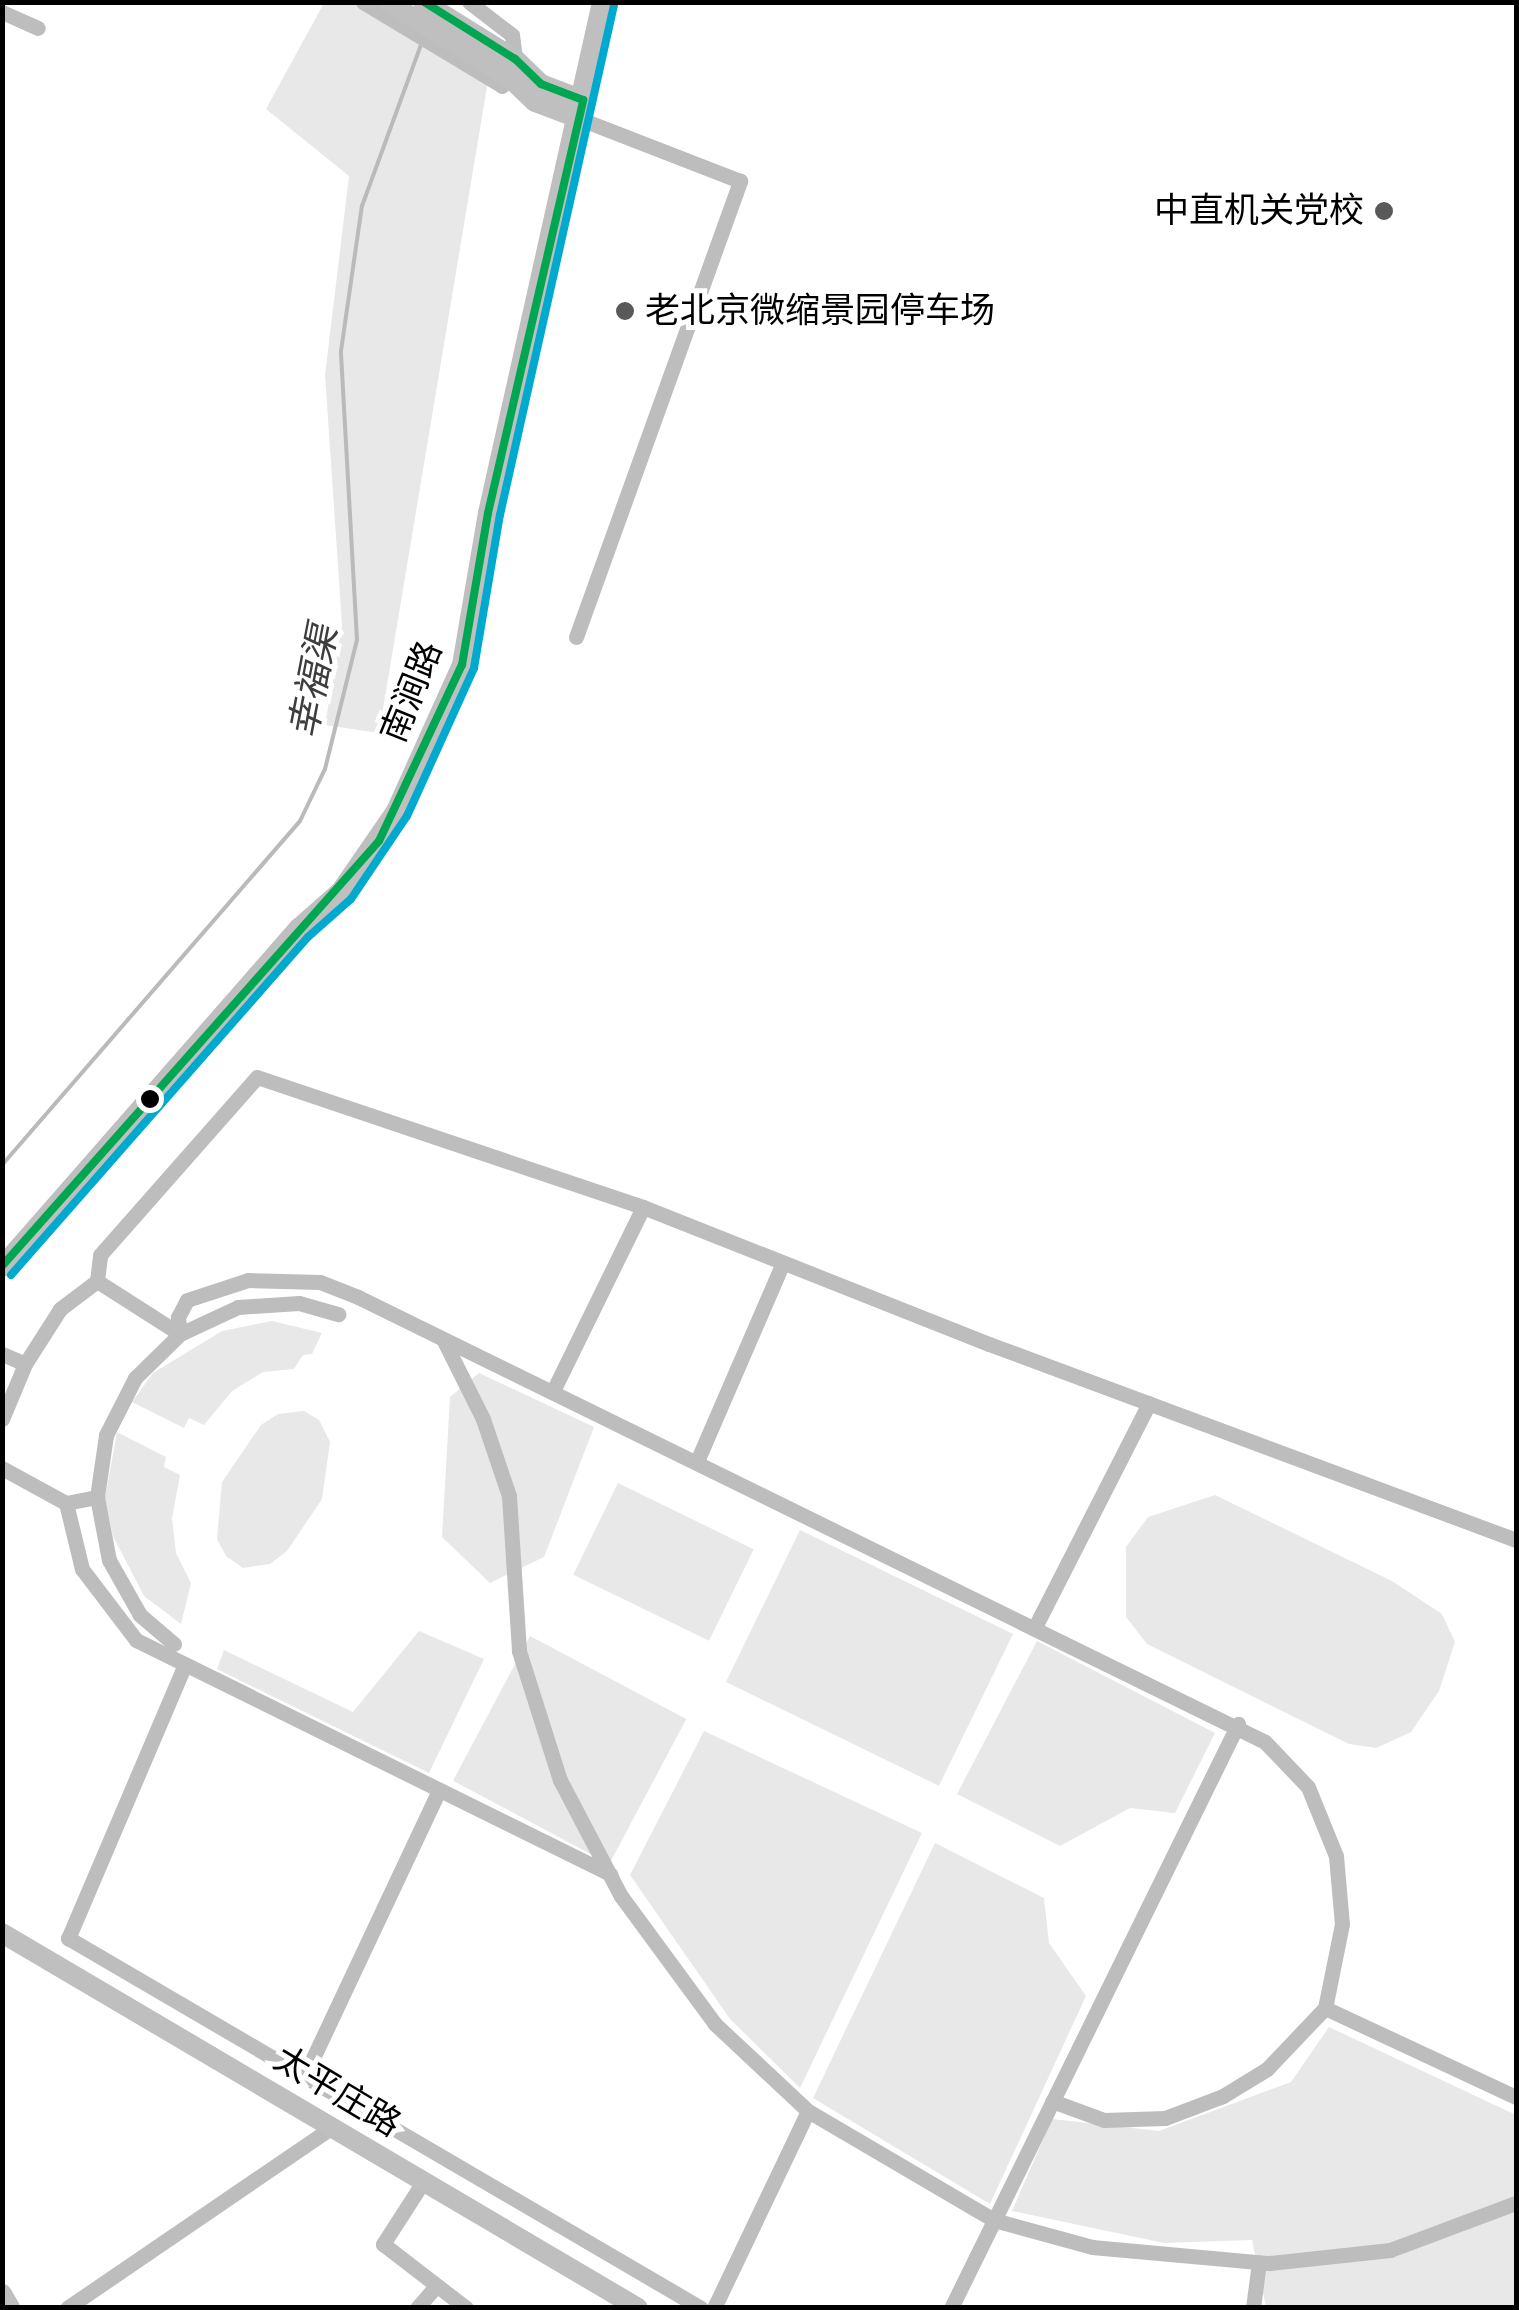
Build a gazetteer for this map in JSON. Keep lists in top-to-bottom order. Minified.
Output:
{"streets":{"main road":["南涧路","太平庄路"]},"water":["幸福渠"],"places":["中直机关党校","老北京微缩景园停车场"]}
